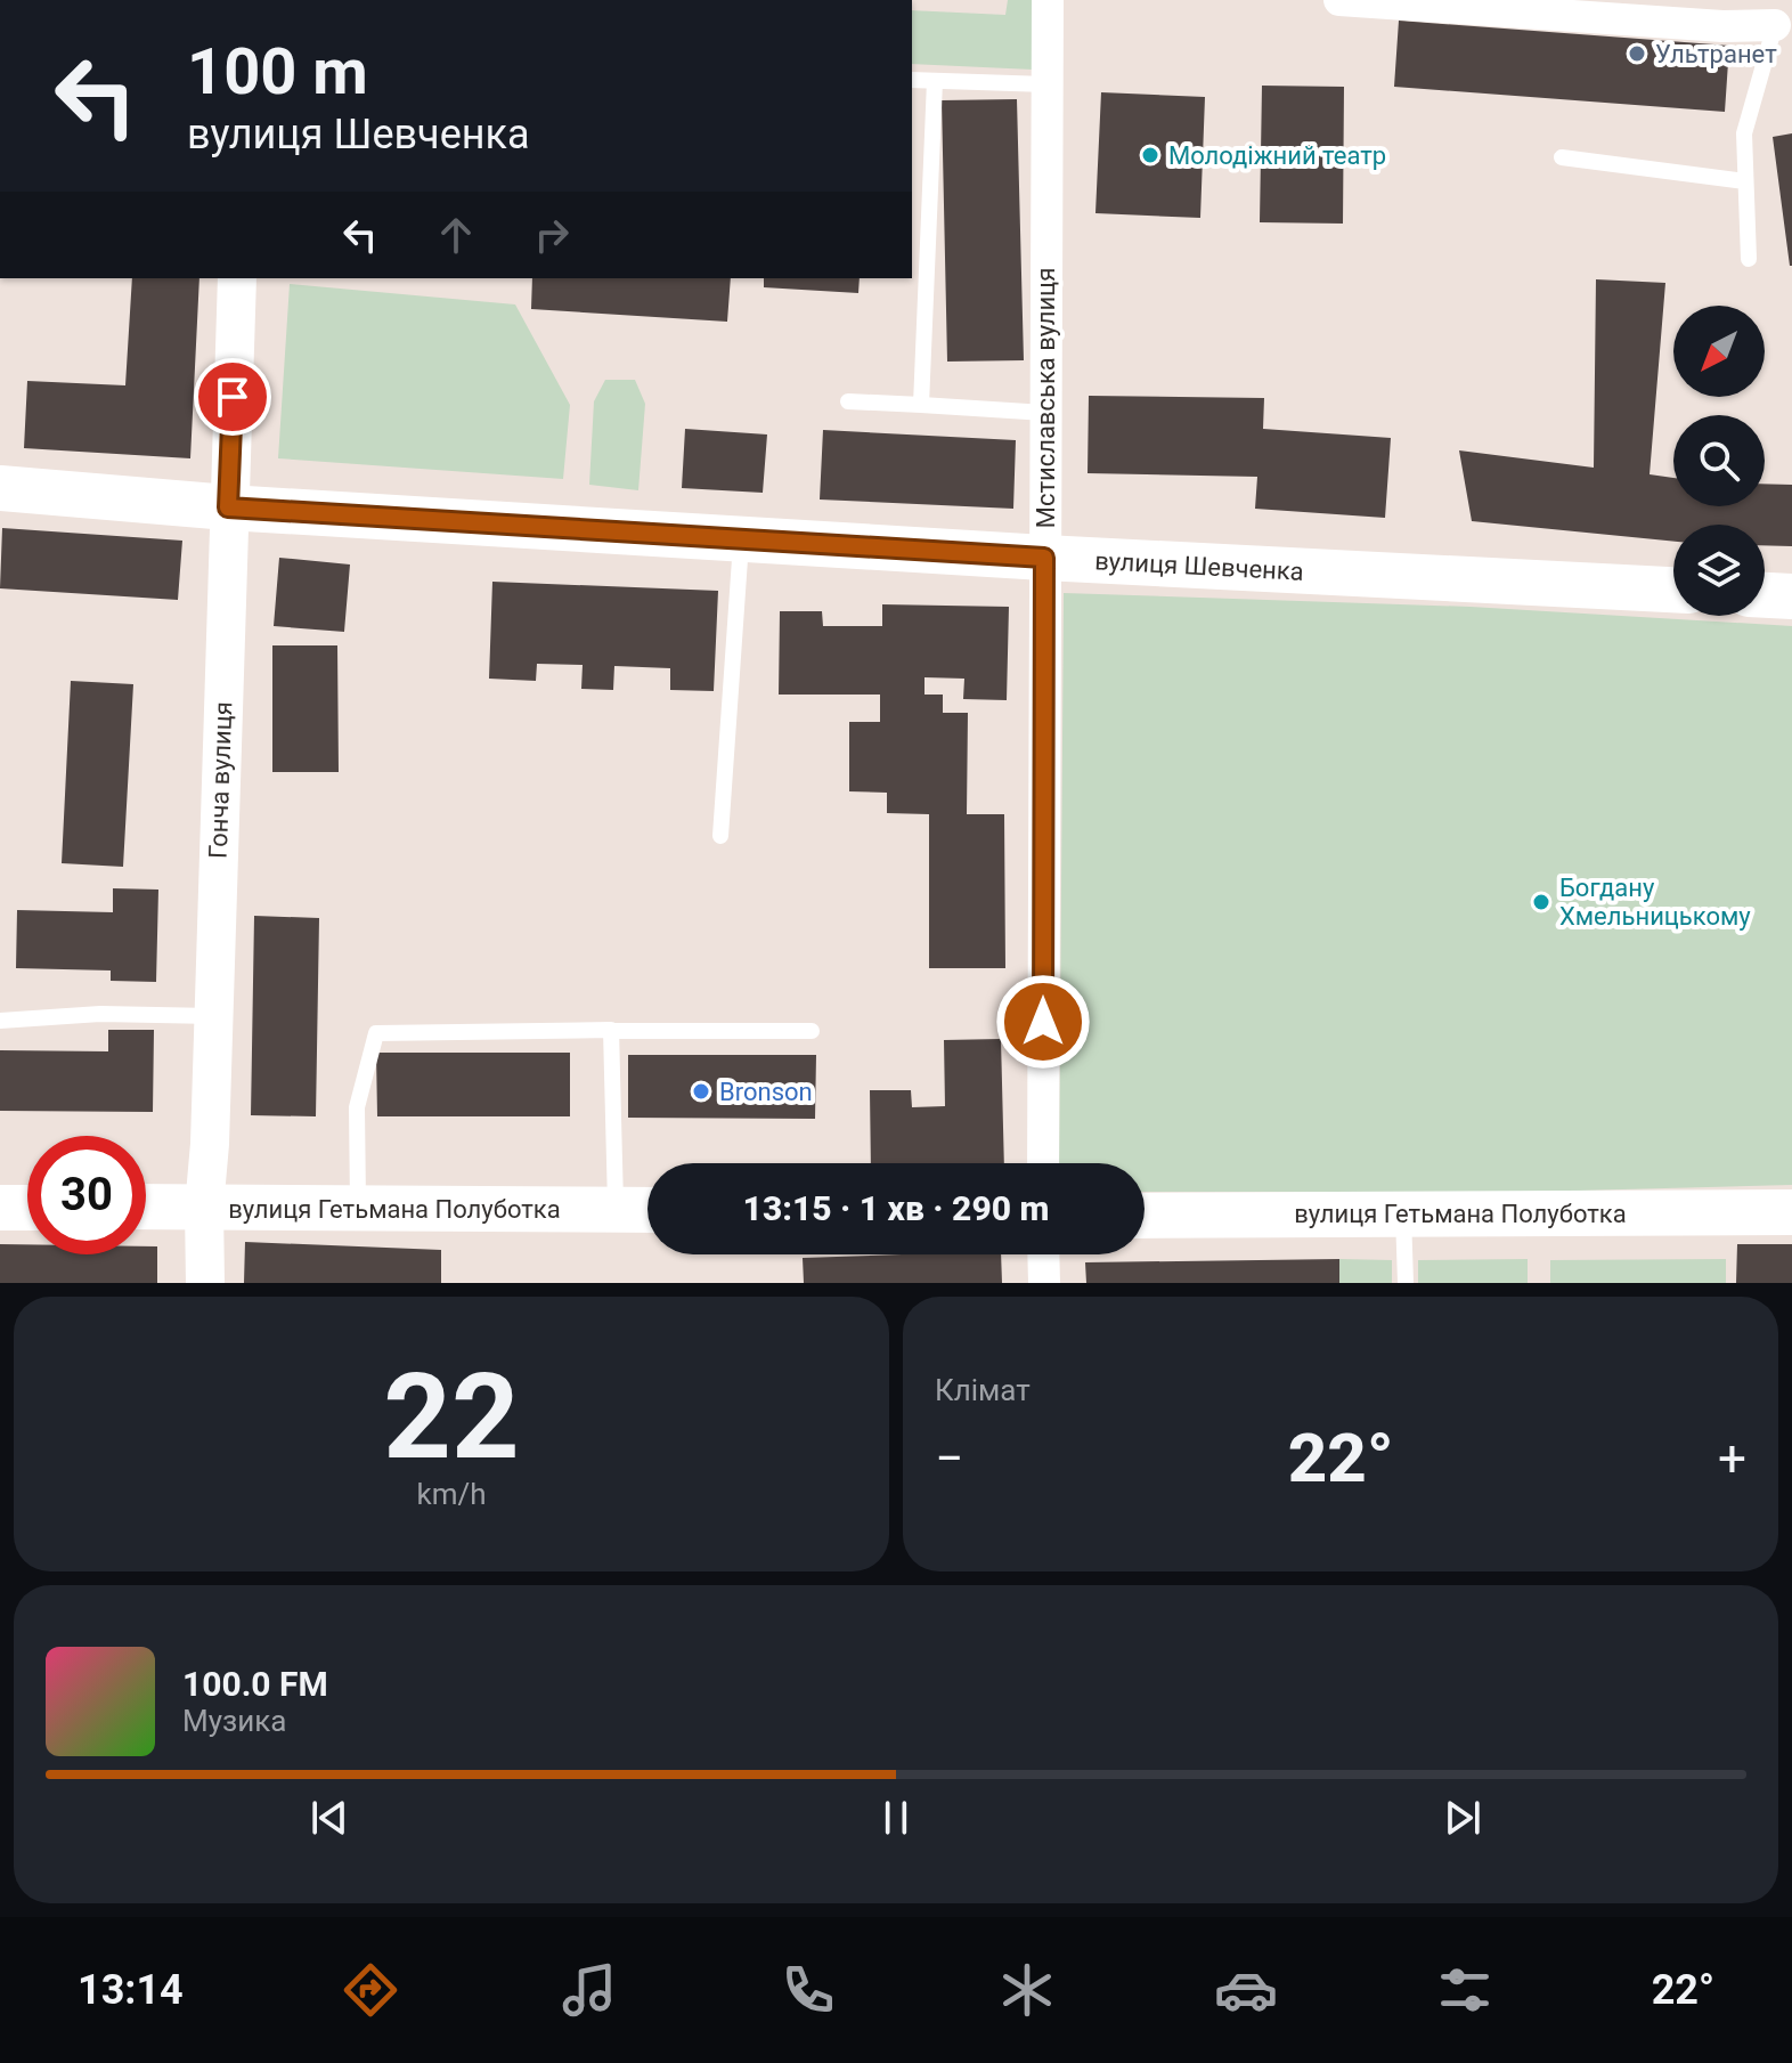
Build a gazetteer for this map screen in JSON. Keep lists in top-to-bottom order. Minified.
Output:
{"streets":{"main road":["вулиця Шевченка","вулиця Гетьмана Полуботка"],"street":["Мстиславська вулиця","Гонча вулиця"]},"crossings":[["Мстиславська вулиця","вулиця Шевченка"],["вулиця Шевченка","Гонча вулиця"],["Гонча вулиця","вулиця Гетьмана Полуботка"]],"places":["Ультранет","Молодіжний театр","Богдану Хмельницькому","Bronson"],"north":"bottom left","page":{"turn":["100 m","вулиця Шевченка"],"limit":"30","trip":"13:15 · 1 хв · 290 m","tile":[["22","km/h"],"Клімат"],"heat":["−","22°","+"],"song":["100.0 FM","Музика"],"tabs":["13:14","22°"]}}
